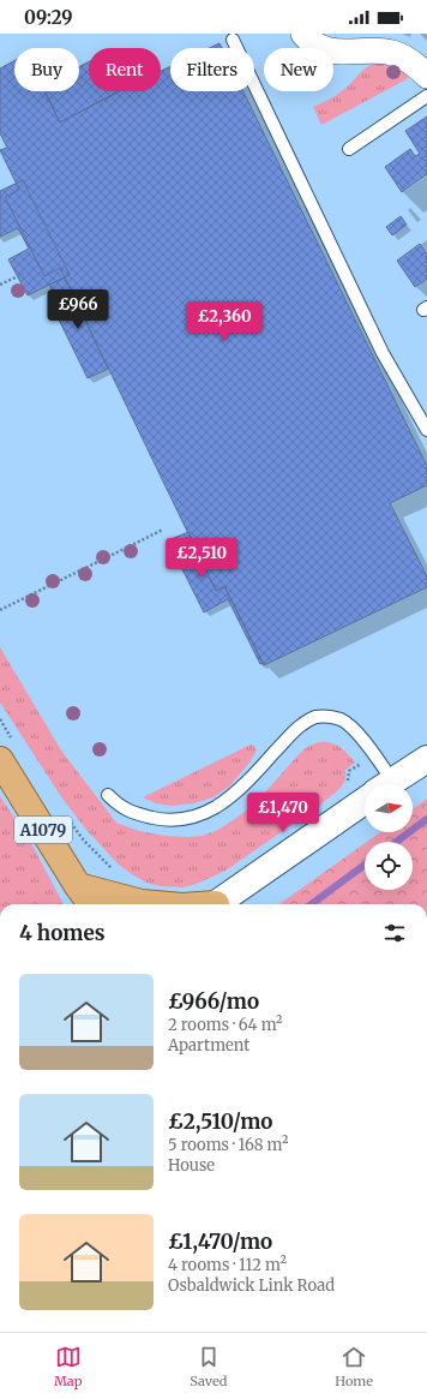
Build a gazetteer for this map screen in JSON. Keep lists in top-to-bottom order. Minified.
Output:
{"streets":{"main road":["A1079"]},"north":"right","page":{"status":"09:29","chip":["Buy","Rent","Filters","New"],"price":["£966","£2,360","£2,510","£1,470"],"heading":"4 homes","list":[{"name":"£966/mo","note":"2 rooms · 64 m² · Apartment"},{"name":"£2,510/mo","note":"5 rooms · 168 m² · House"},{"name":"£1,470/mo","note":"4 rooms · 112 m² · Osbaldwick Link Road"}],"tabs":["Map","Saved","Home"]}}
